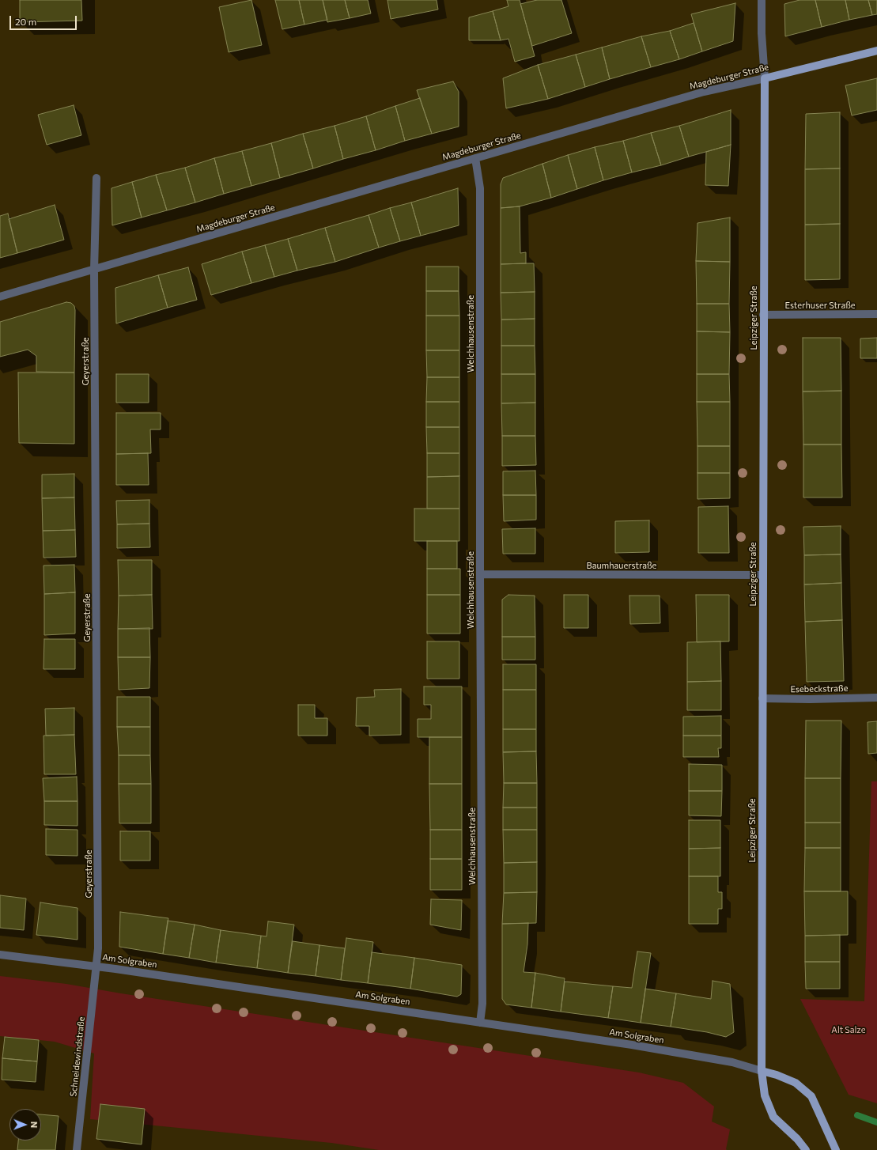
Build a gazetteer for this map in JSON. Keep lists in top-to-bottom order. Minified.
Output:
{"streets":{"main road":["Magdeburger Straße","Leipziger Straße"],"street":["Esterhuser Straße","Welchhausenstraße","Geyerstraße","Baumhauerstraße","Esebeckstraße","Am Solgraben","Schneidewindstraße"]},"crossings":[["Magdeburger Straße","Leipziger Straße"],["Magdeburger Straße","Welchhausenstraße"],["Magdeburger Straße","Geyerstraße"],["Esterhuser Straße","Leipziger Straße"],["Leipziger Straße","Baumhauerstraße"],["Leipziger Straße","Esebeckstraße"],["Leipziger Straße","Am Solgraben"],["Welchhausenstraße","Baumhauerstraße"],["Welchhausenstraße","Am Solgraben"],["Geyerstraße","Am Solgraben"],["Geyerstraße","Schneidewindstraße"],["Am Solgraben","Schneidewindstraße"]],"parks":["Alt Salze"],"scale_bar":"20 m","north":"right"}
